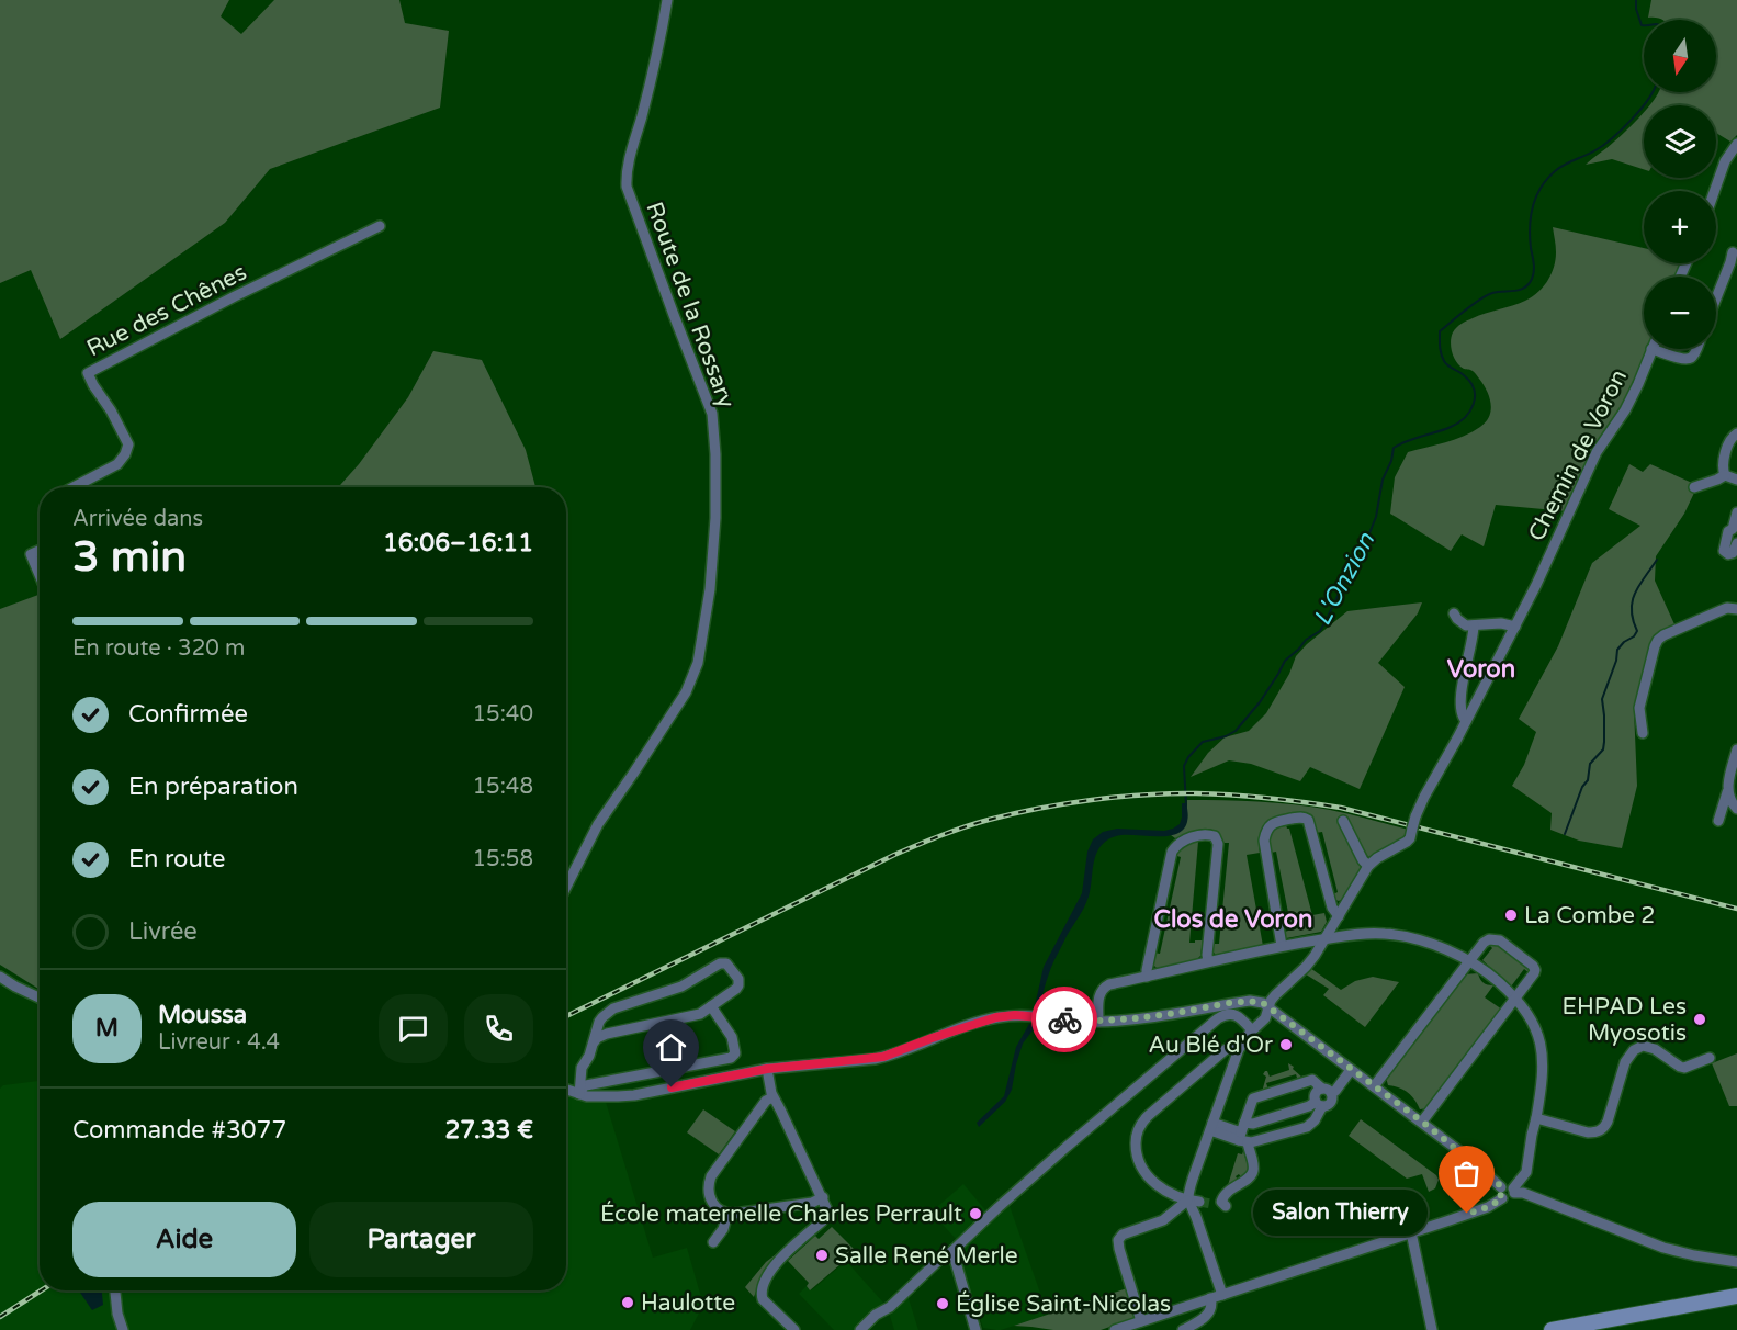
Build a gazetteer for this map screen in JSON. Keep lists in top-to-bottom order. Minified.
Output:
{"streets":{"street":["Route de la Rossary","Rue des Chênes","Chemin de Voron"]},"districts":["Voron","Clos de Voron"],"water":["L'Onzion"],"places":["La Combe 2","EHPAD Les Myosotis","Au Blé d'Or","École maternelle Charles Perrault","Salon Thierry","Salle René Merle","Haulotte","Église Saint-Nicolas"],"north":"bottom","page":{"map_buttons":["+","−"],"heading":["3 min","Arrivée dans","16:06–16:11"],"panel":["Moussa","Livreur · 4.4","Commande #3077","27.33 €"],"bar":"En route · 320 m","list":[["Confirmée","15:40"],["En préparation","15:48"],["En route","15:58"],"Livrée"],"round":"M","buttons":["Aide","Partager"],"bubble":"Salon Thierry"}}
